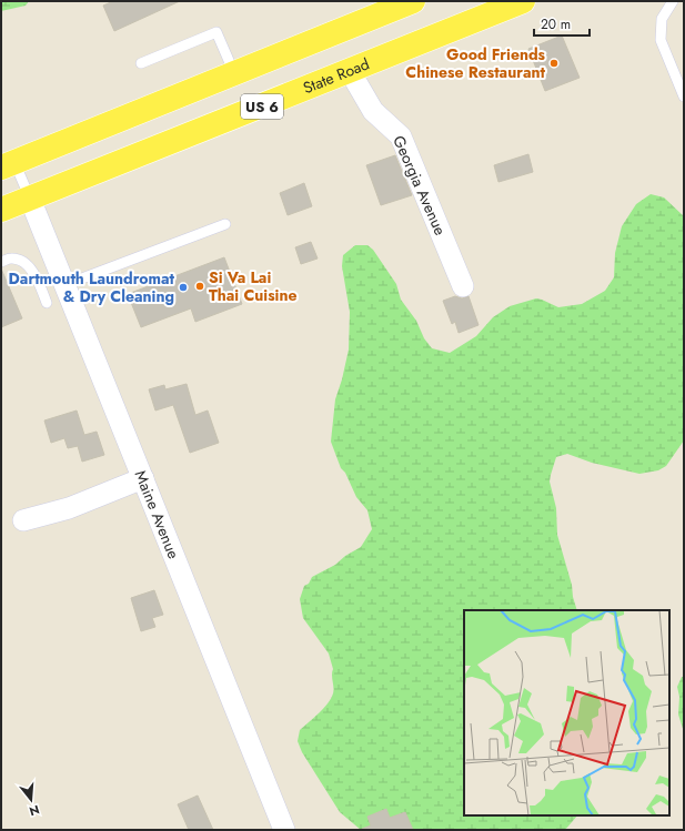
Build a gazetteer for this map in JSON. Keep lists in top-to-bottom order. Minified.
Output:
{"streets":{"main road":["State Road","US 6"],"street":["Georgia Avenue","Maine Avenue"]},"crossings":[["State Road","Georgia Avenue"],["State Road","Maine Avenue"]],"places":["Good Friends Chinese Restaurant","Si Va Lai Thai Cuisine","Dartmouth Laundromat & Dry Cleaning"],"scale_bar":"20 m","north":"bottom"}
